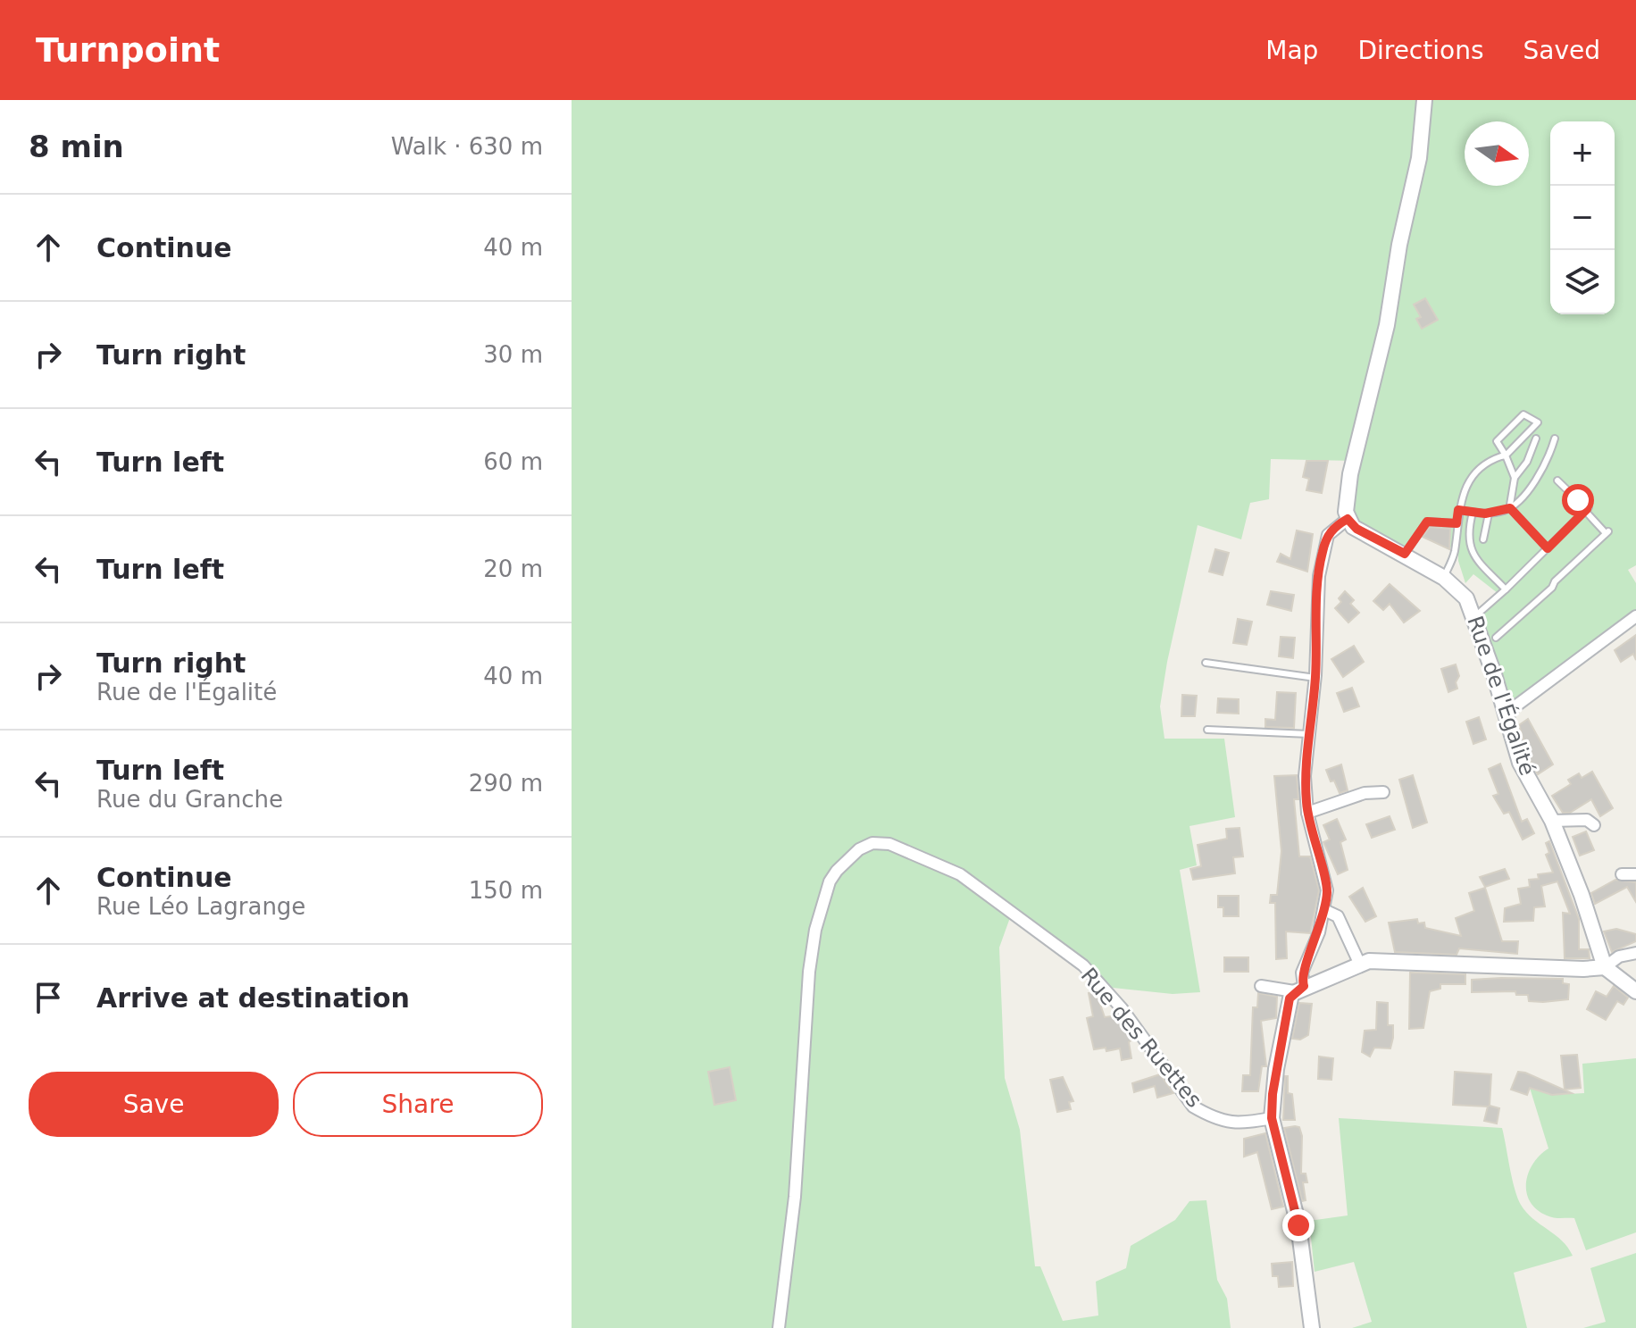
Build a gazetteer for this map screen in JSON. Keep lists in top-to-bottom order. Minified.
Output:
{"streets":{"street":["Rue de l'Égalité","Rue des Ruettes"]},"north":"right","page":{"header":"Turnpoint","nav":["Map","Directions","Saved"],"heading":["8 min","Walk · 630 m"],"map_buttons":["+","−"],"list":[["Continue","40 m"],["Turn right","30 m"],["Turn left","60 m"],["Turn left","20 m"],["Turn right","Rue de l'Égalité","40 m"],["Turn left","Rue du Granche","290 m"],["Continue","Rue Léo Lagrange","150 m"],"Arrive at destination"],"buttons":["Save","Share"]}}
